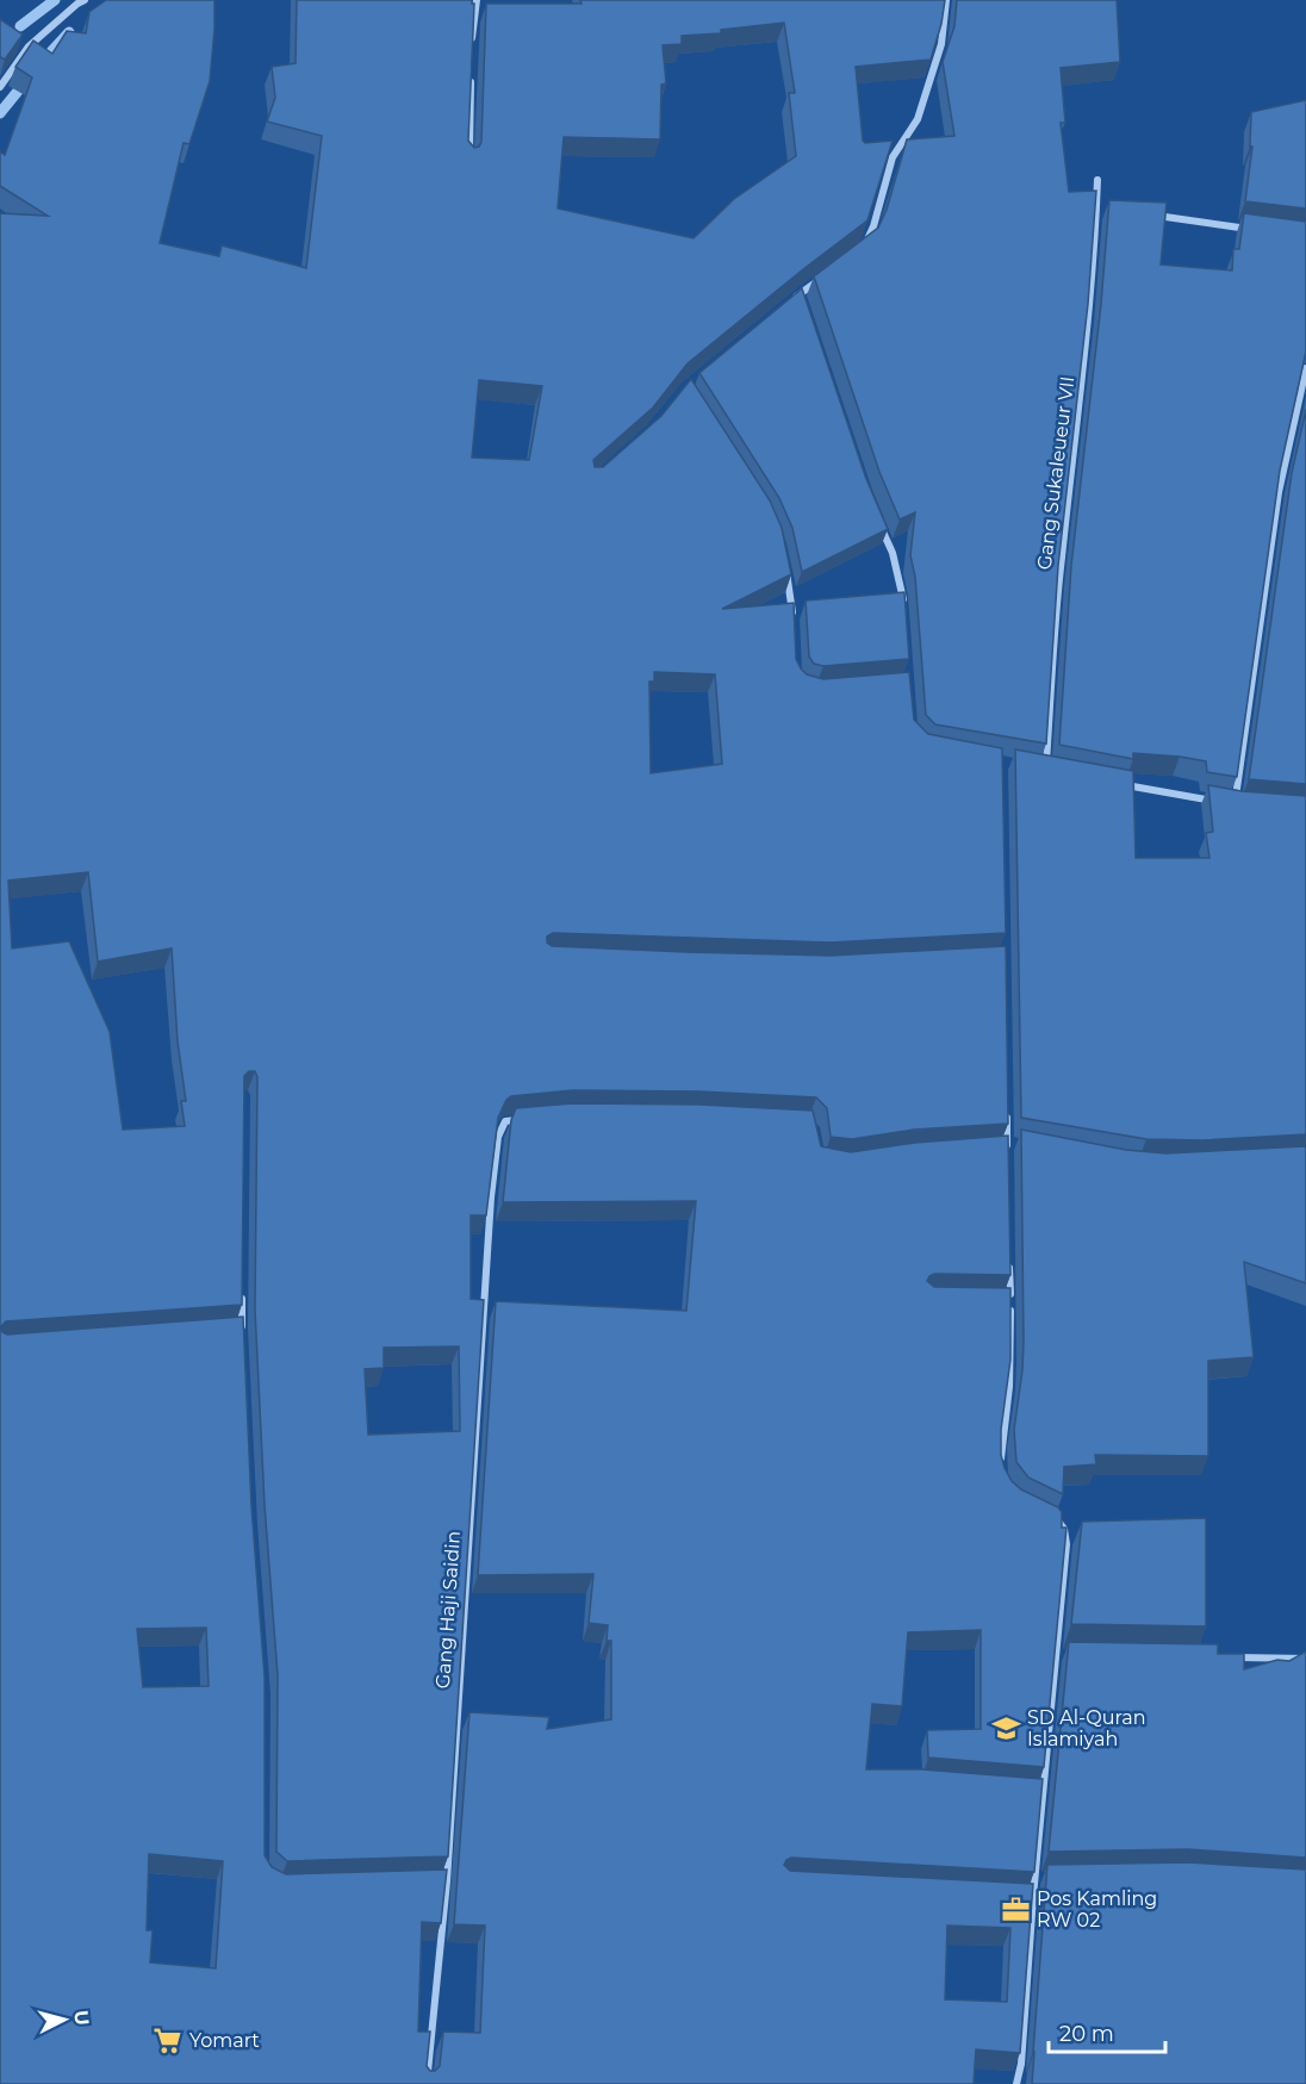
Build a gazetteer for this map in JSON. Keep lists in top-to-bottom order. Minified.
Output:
{"streets":{"street":["Gang Sukaleueur VII","Gang Haji Saidin"]},"places":{"school or university":["SD Al-Quran Islamiyah"],"office":["Pos Kamling RW 02"],"supermarket":["Yomart"]},"scale_bar":"20 m","north":"right"}
